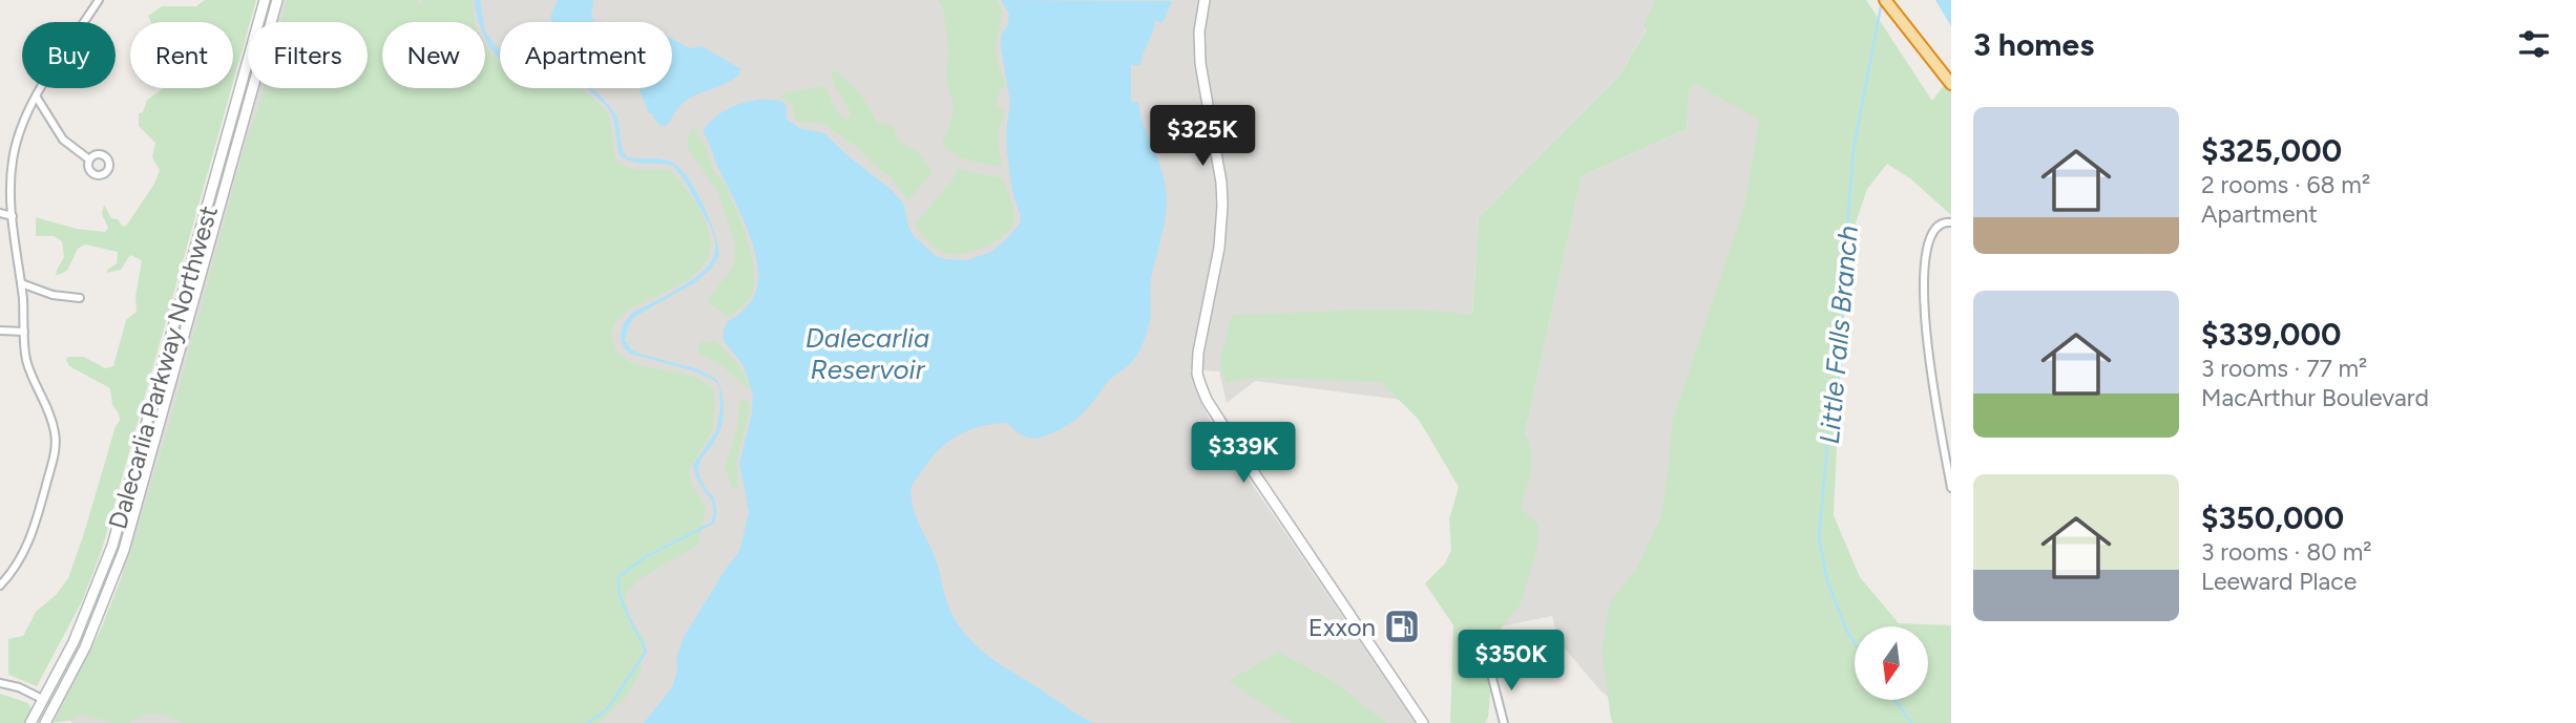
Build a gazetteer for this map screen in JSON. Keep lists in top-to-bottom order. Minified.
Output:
{"streets":{"main road":["Dalecarlia Parkway Northwest"]},"water":["Little Falls Branch","Dalecarlia Reservoir"],"places":{"fuel station":["Exxon"]},"north":"bottom","page":{"heading":"3 homes","chip":["Buy","Rent","Filters","New","Apartment"],"list":[{"name":"$325,000","note":"2 rooms · 68 m² · Apartment"},{"name":"$339,000","note":"3 rooms · 77 m² · MacArthur Boulevard"},{"name":"$350,000","note":"3 rooms · 80 m² · Leeward Place"}],"price":["$325K","$339K","$350K"]}}
